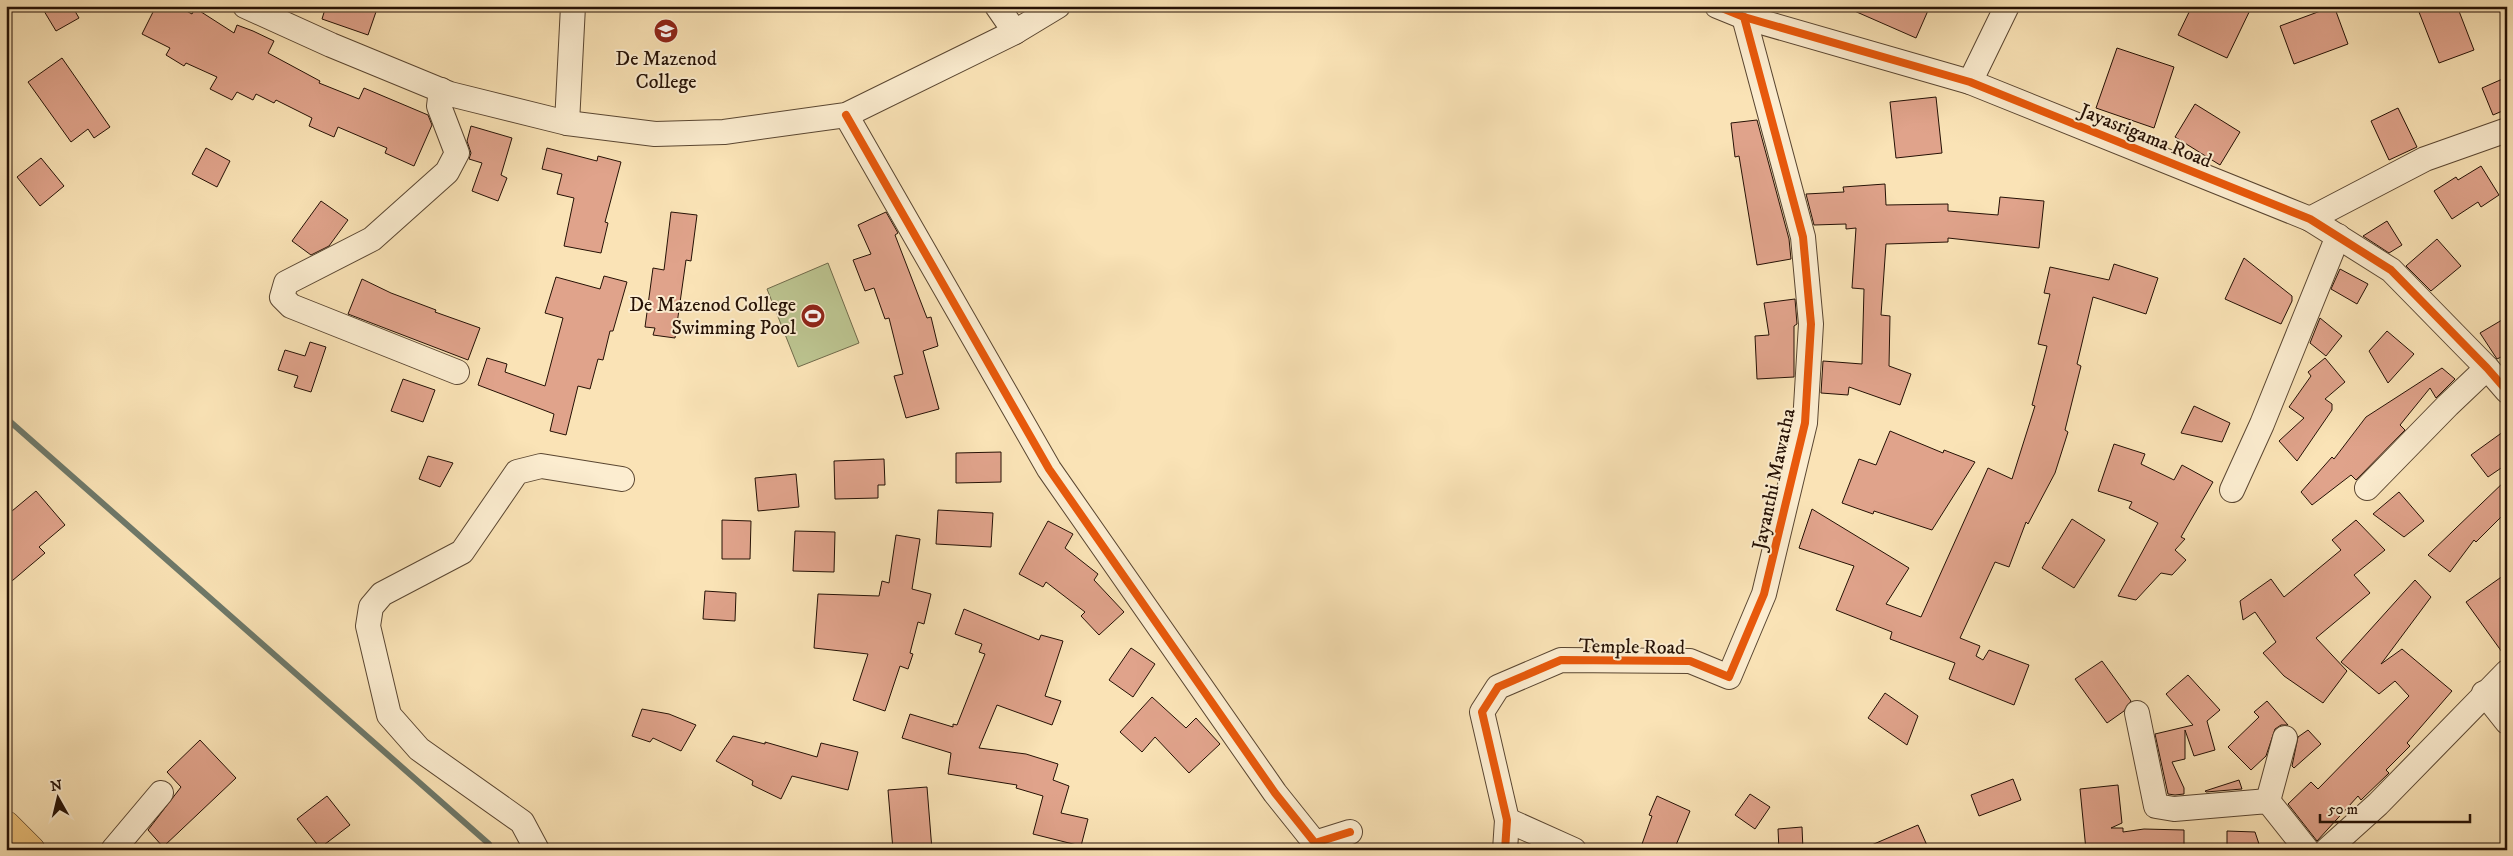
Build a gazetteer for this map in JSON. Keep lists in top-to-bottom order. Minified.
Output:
{"streets":{"street":["Jayasrigama Road","Jayanthi Mawatha","Temple Road"]},"crossings":[["Jayasrigama Road","Jayanthi Mawatha"],["Jayanthi Mawatha","Temple Road"]],"places":{"school or university":["De Mazenod College"],"sports":["De Mazenod College Swimming Pool"]},"scale_bar":"50 m","north":"top"}
